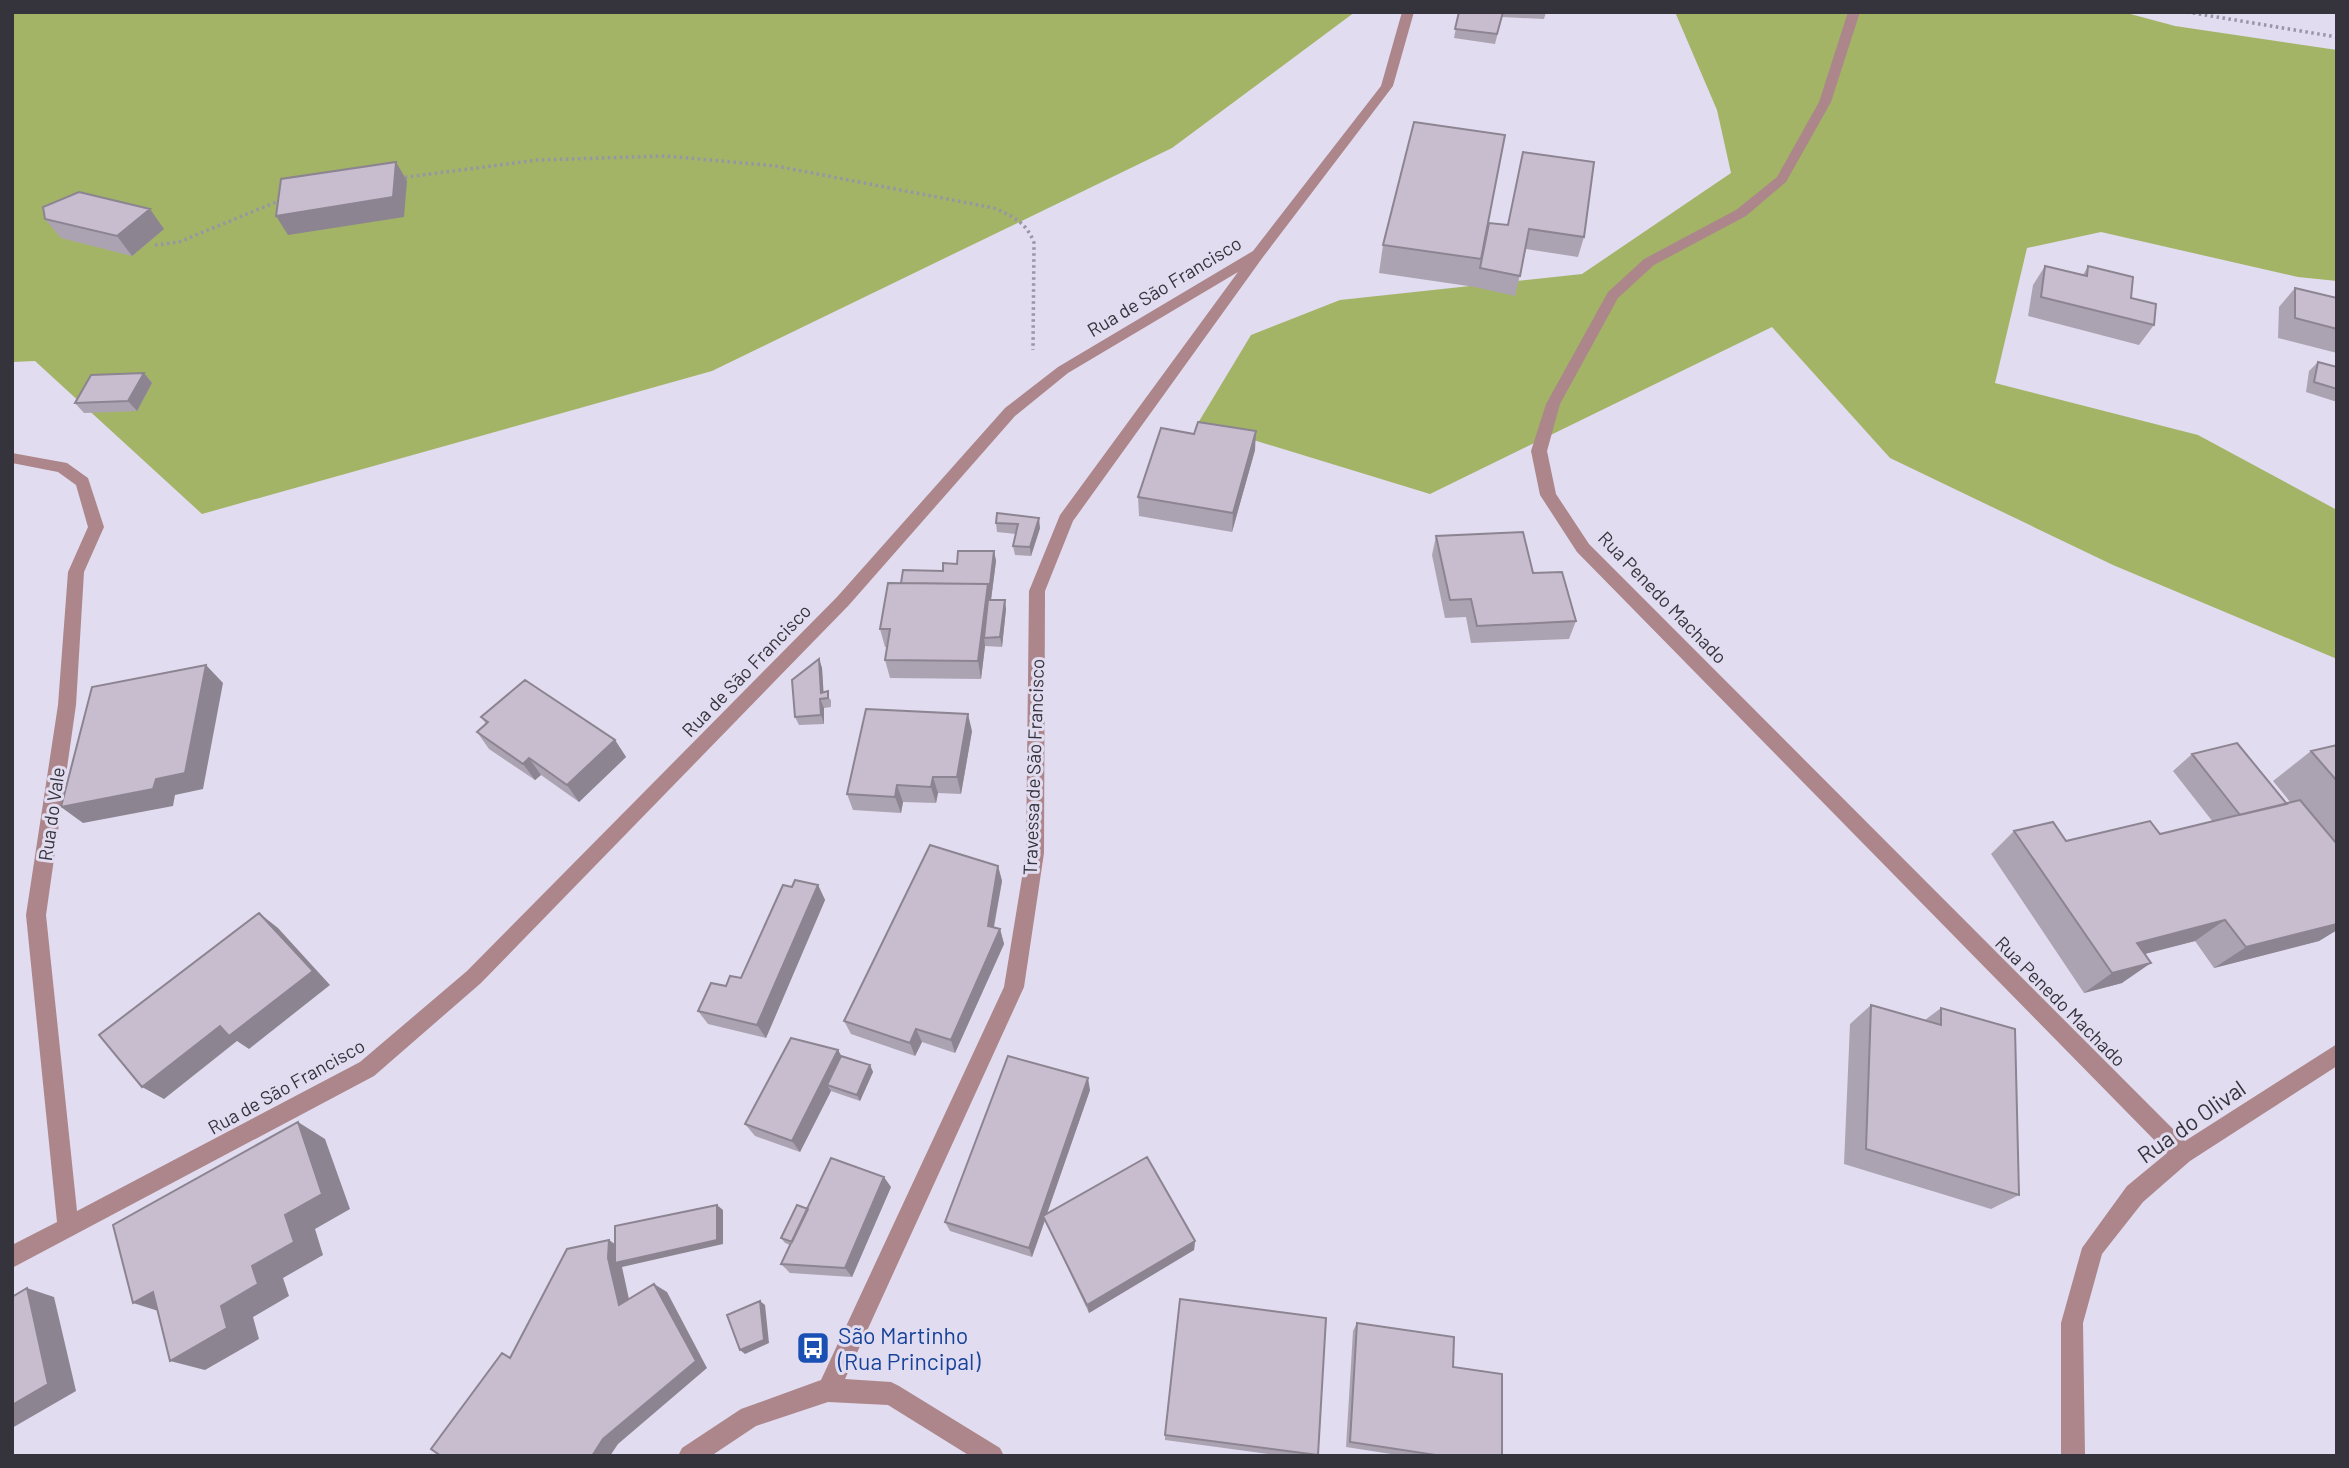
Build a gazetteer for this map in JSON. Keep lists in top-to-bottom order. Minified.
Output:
{"streets":{"street":["Rua de São Francisco","Rua Penedo Machado","Travessa de São Francisco","Rua do Vale","Rua do Olival"]},"crossings":[["Rua de São Francisco","Travessa de São Francisco"],["Rua de São Francisco","Rua do Vale"],["Rua Penedo Machado","Rua do Olival"]],"places":{"bus stop":["São Martinho (Rua Principal)"]}}
